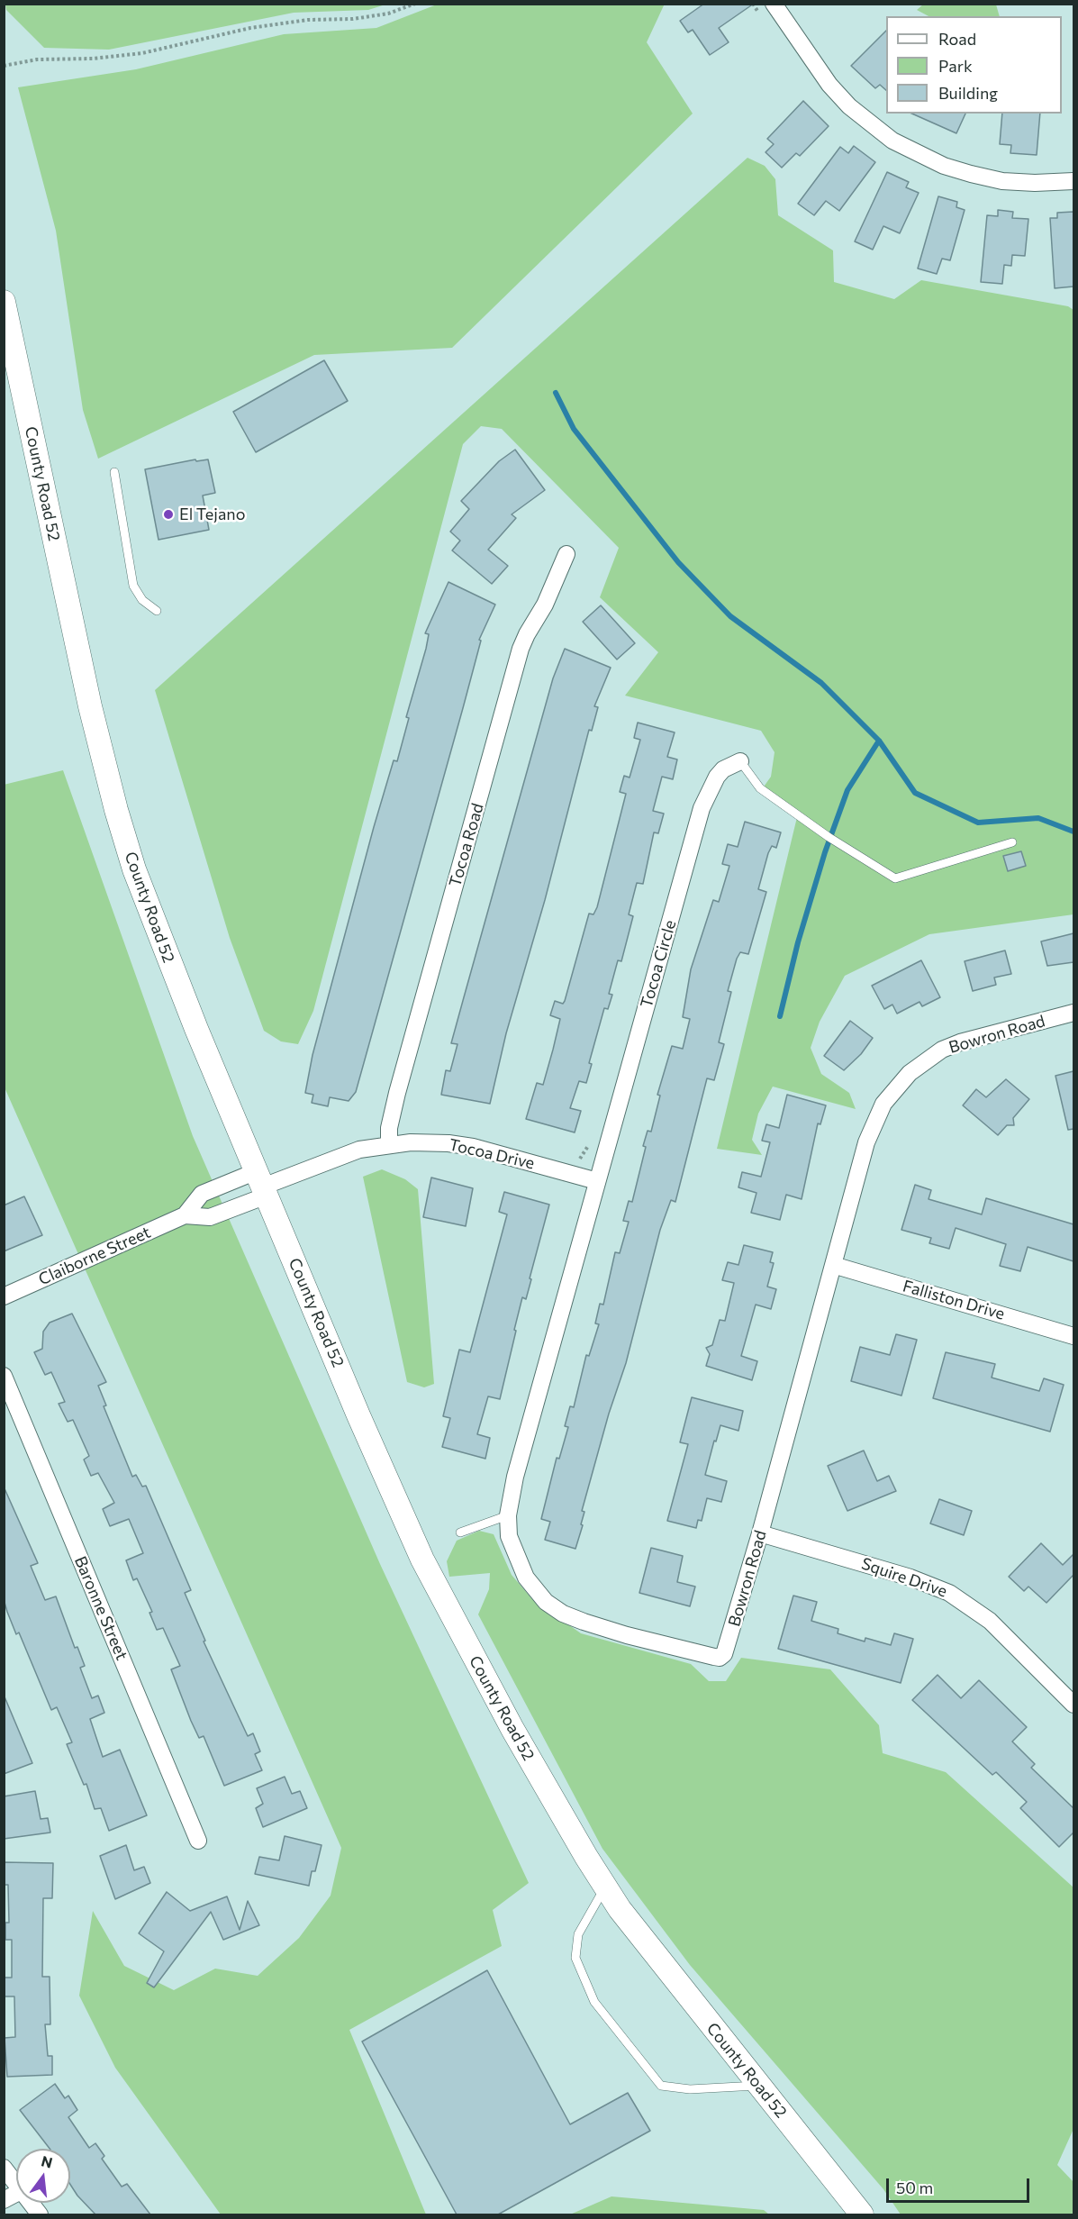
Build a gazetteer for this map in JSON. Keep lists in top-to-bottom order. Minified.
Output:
{"streets":{"main road":["County Road 52"],"street":["Tocoa Road","Tocoa Circle","Bowron Road","Tocoa Drive","Claiborne Street","Falliston Drive","Squire Drive","Baronne Street"]},"crossings":[["County Road 52","Tocoa Drive"],["County Road 52","Claiborne Street"],["Tocoa Road","Tocoa Drive"],["Tocoa Circle","Bowron Road"],["Tocoa Circle","Tocoa Drive"],["Bowron Road","Tocoa Drive"],["Bowron Road","Falliston Drive"],["Bowron Road","Squire Drive"],["Tocoa Drive","Claiborne Street"]],"places":["El Tejano"],"legend":["Road","Park","Building"],"scale_bar":"50 m","north":"top"}
